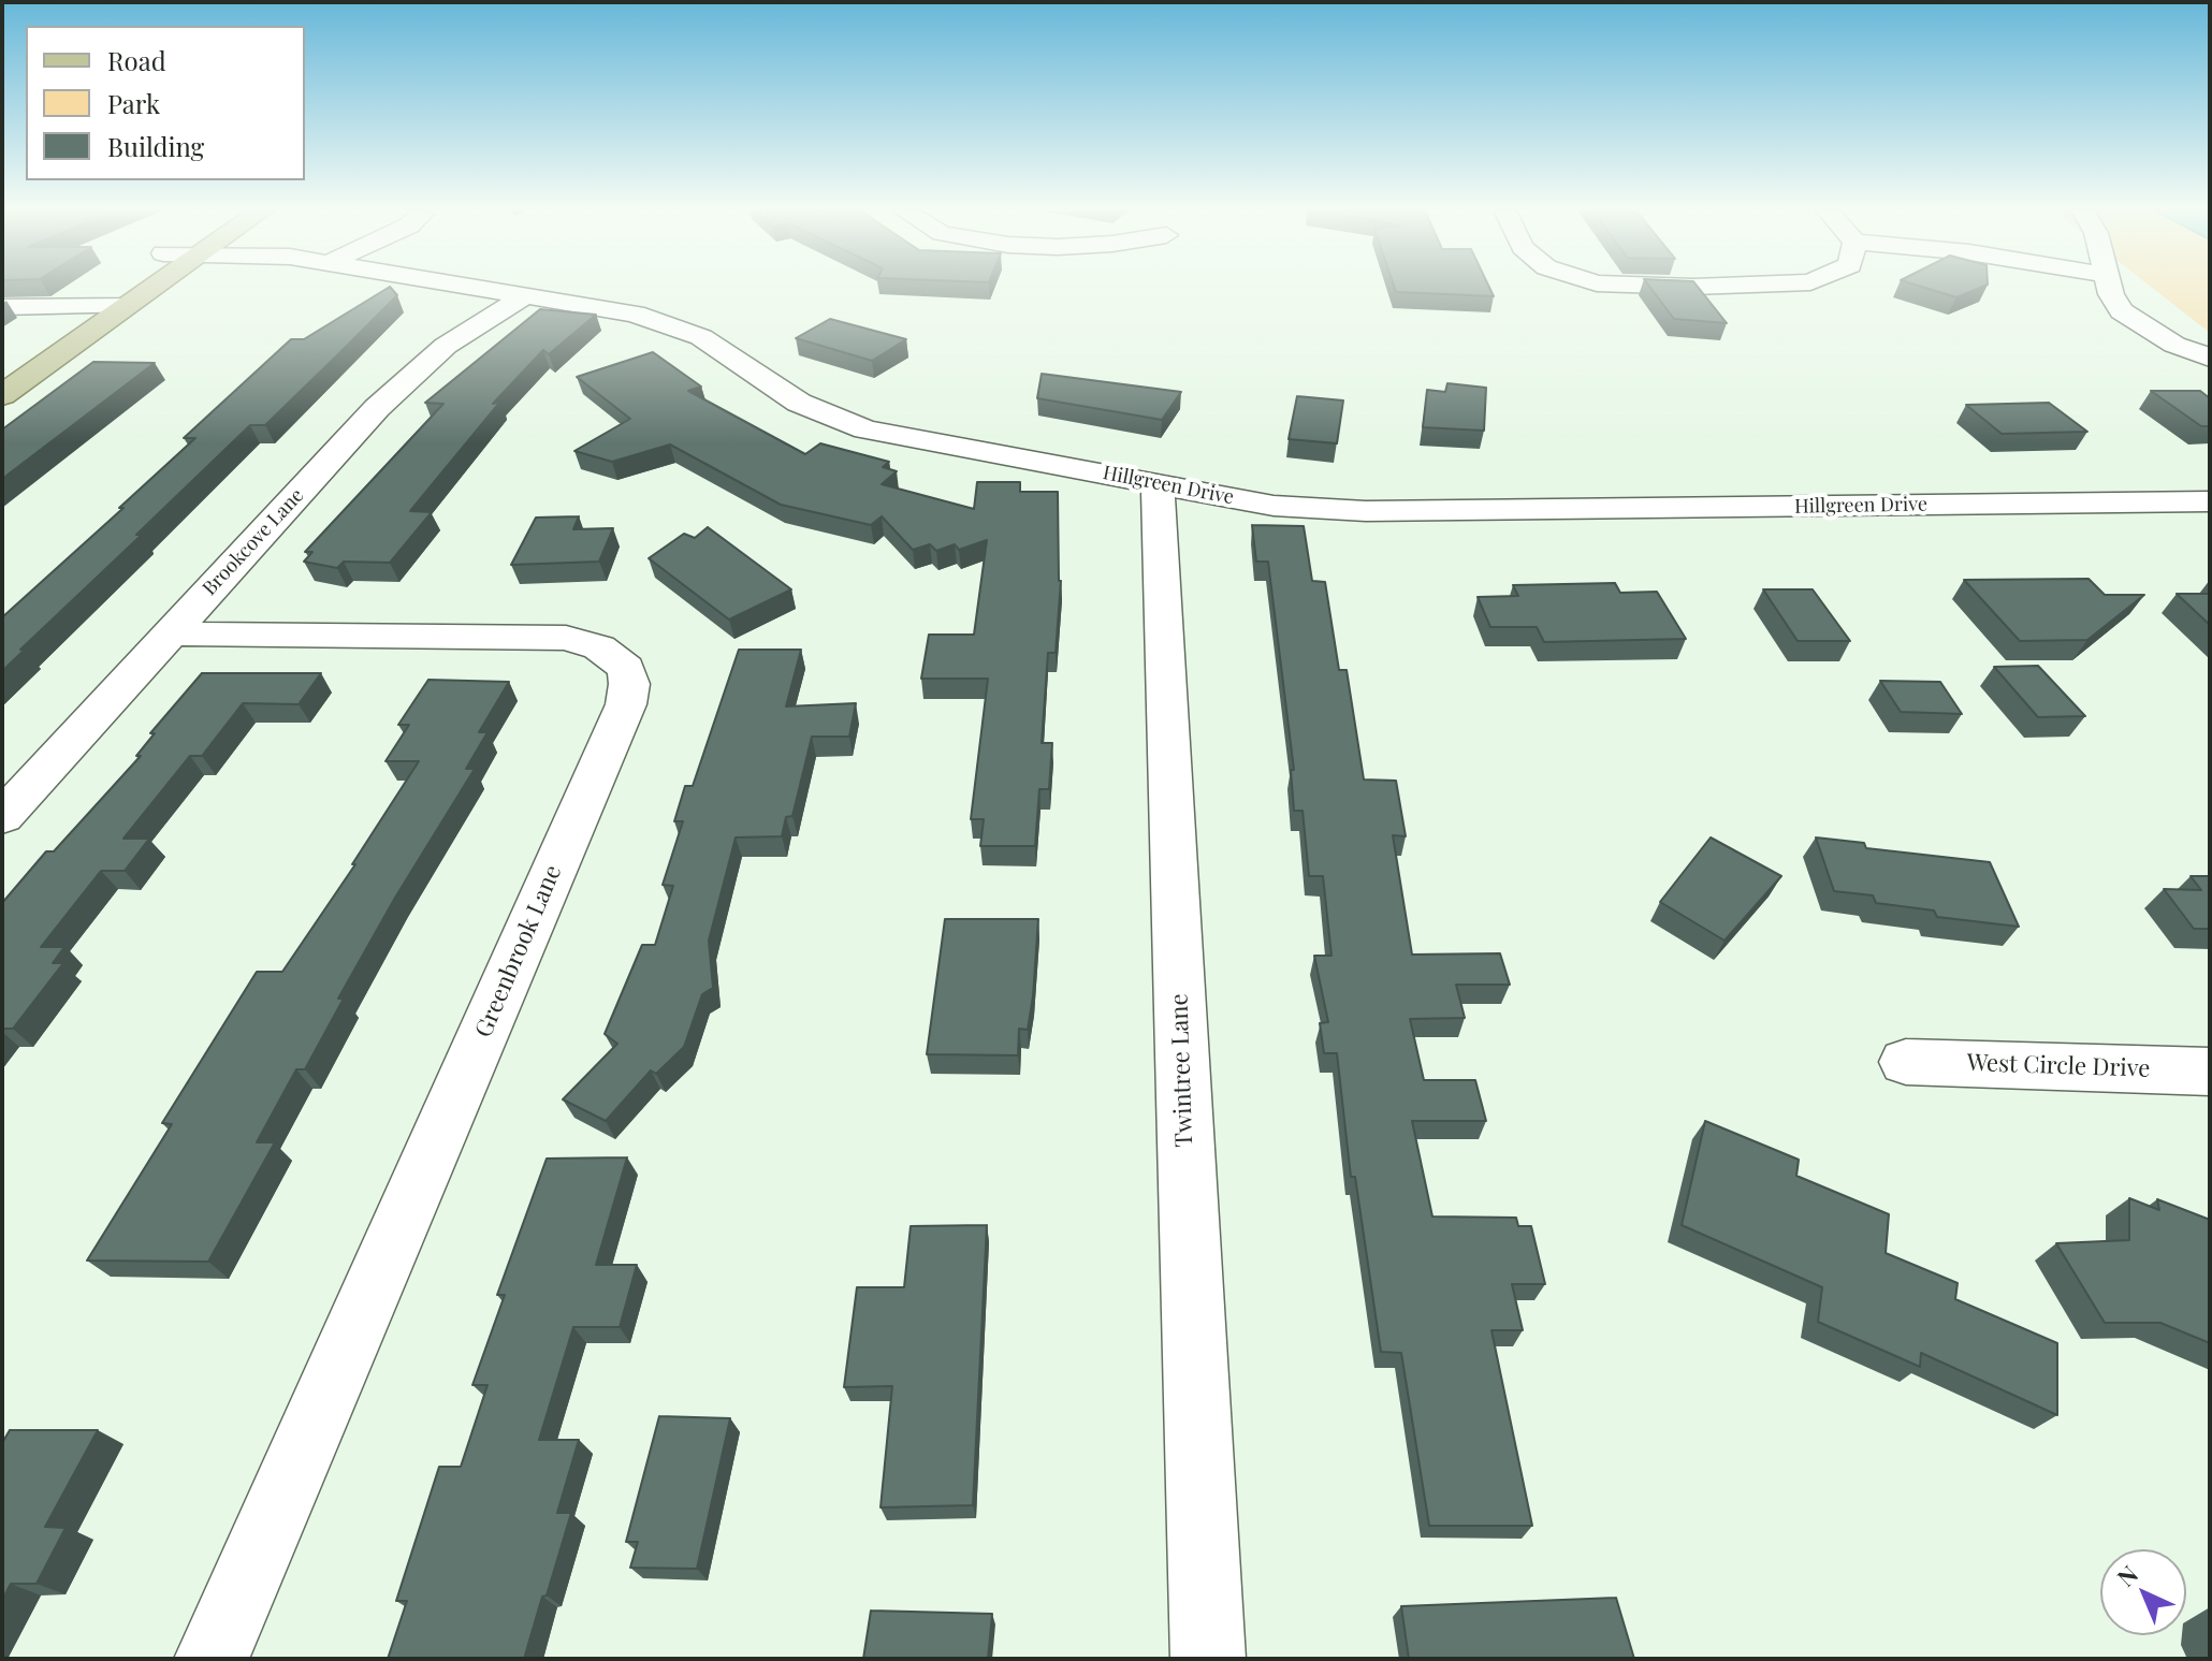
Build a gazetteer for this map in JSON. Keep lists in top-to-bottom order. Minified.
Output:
{"streets":{"street":["Hillgreen Drive","Brookcove Lane","Greenbrook Lane","West Circle Drive","Twintree Lane"]},"crossings":[["Hillgreen Drive","Brookcove Lane"],["Hillgreen Drive","Twintree Lane"],["Brookcove Lane","Greenbrook Lane"]],"legend":["Road","Park","Building"],"north":"top left"}
